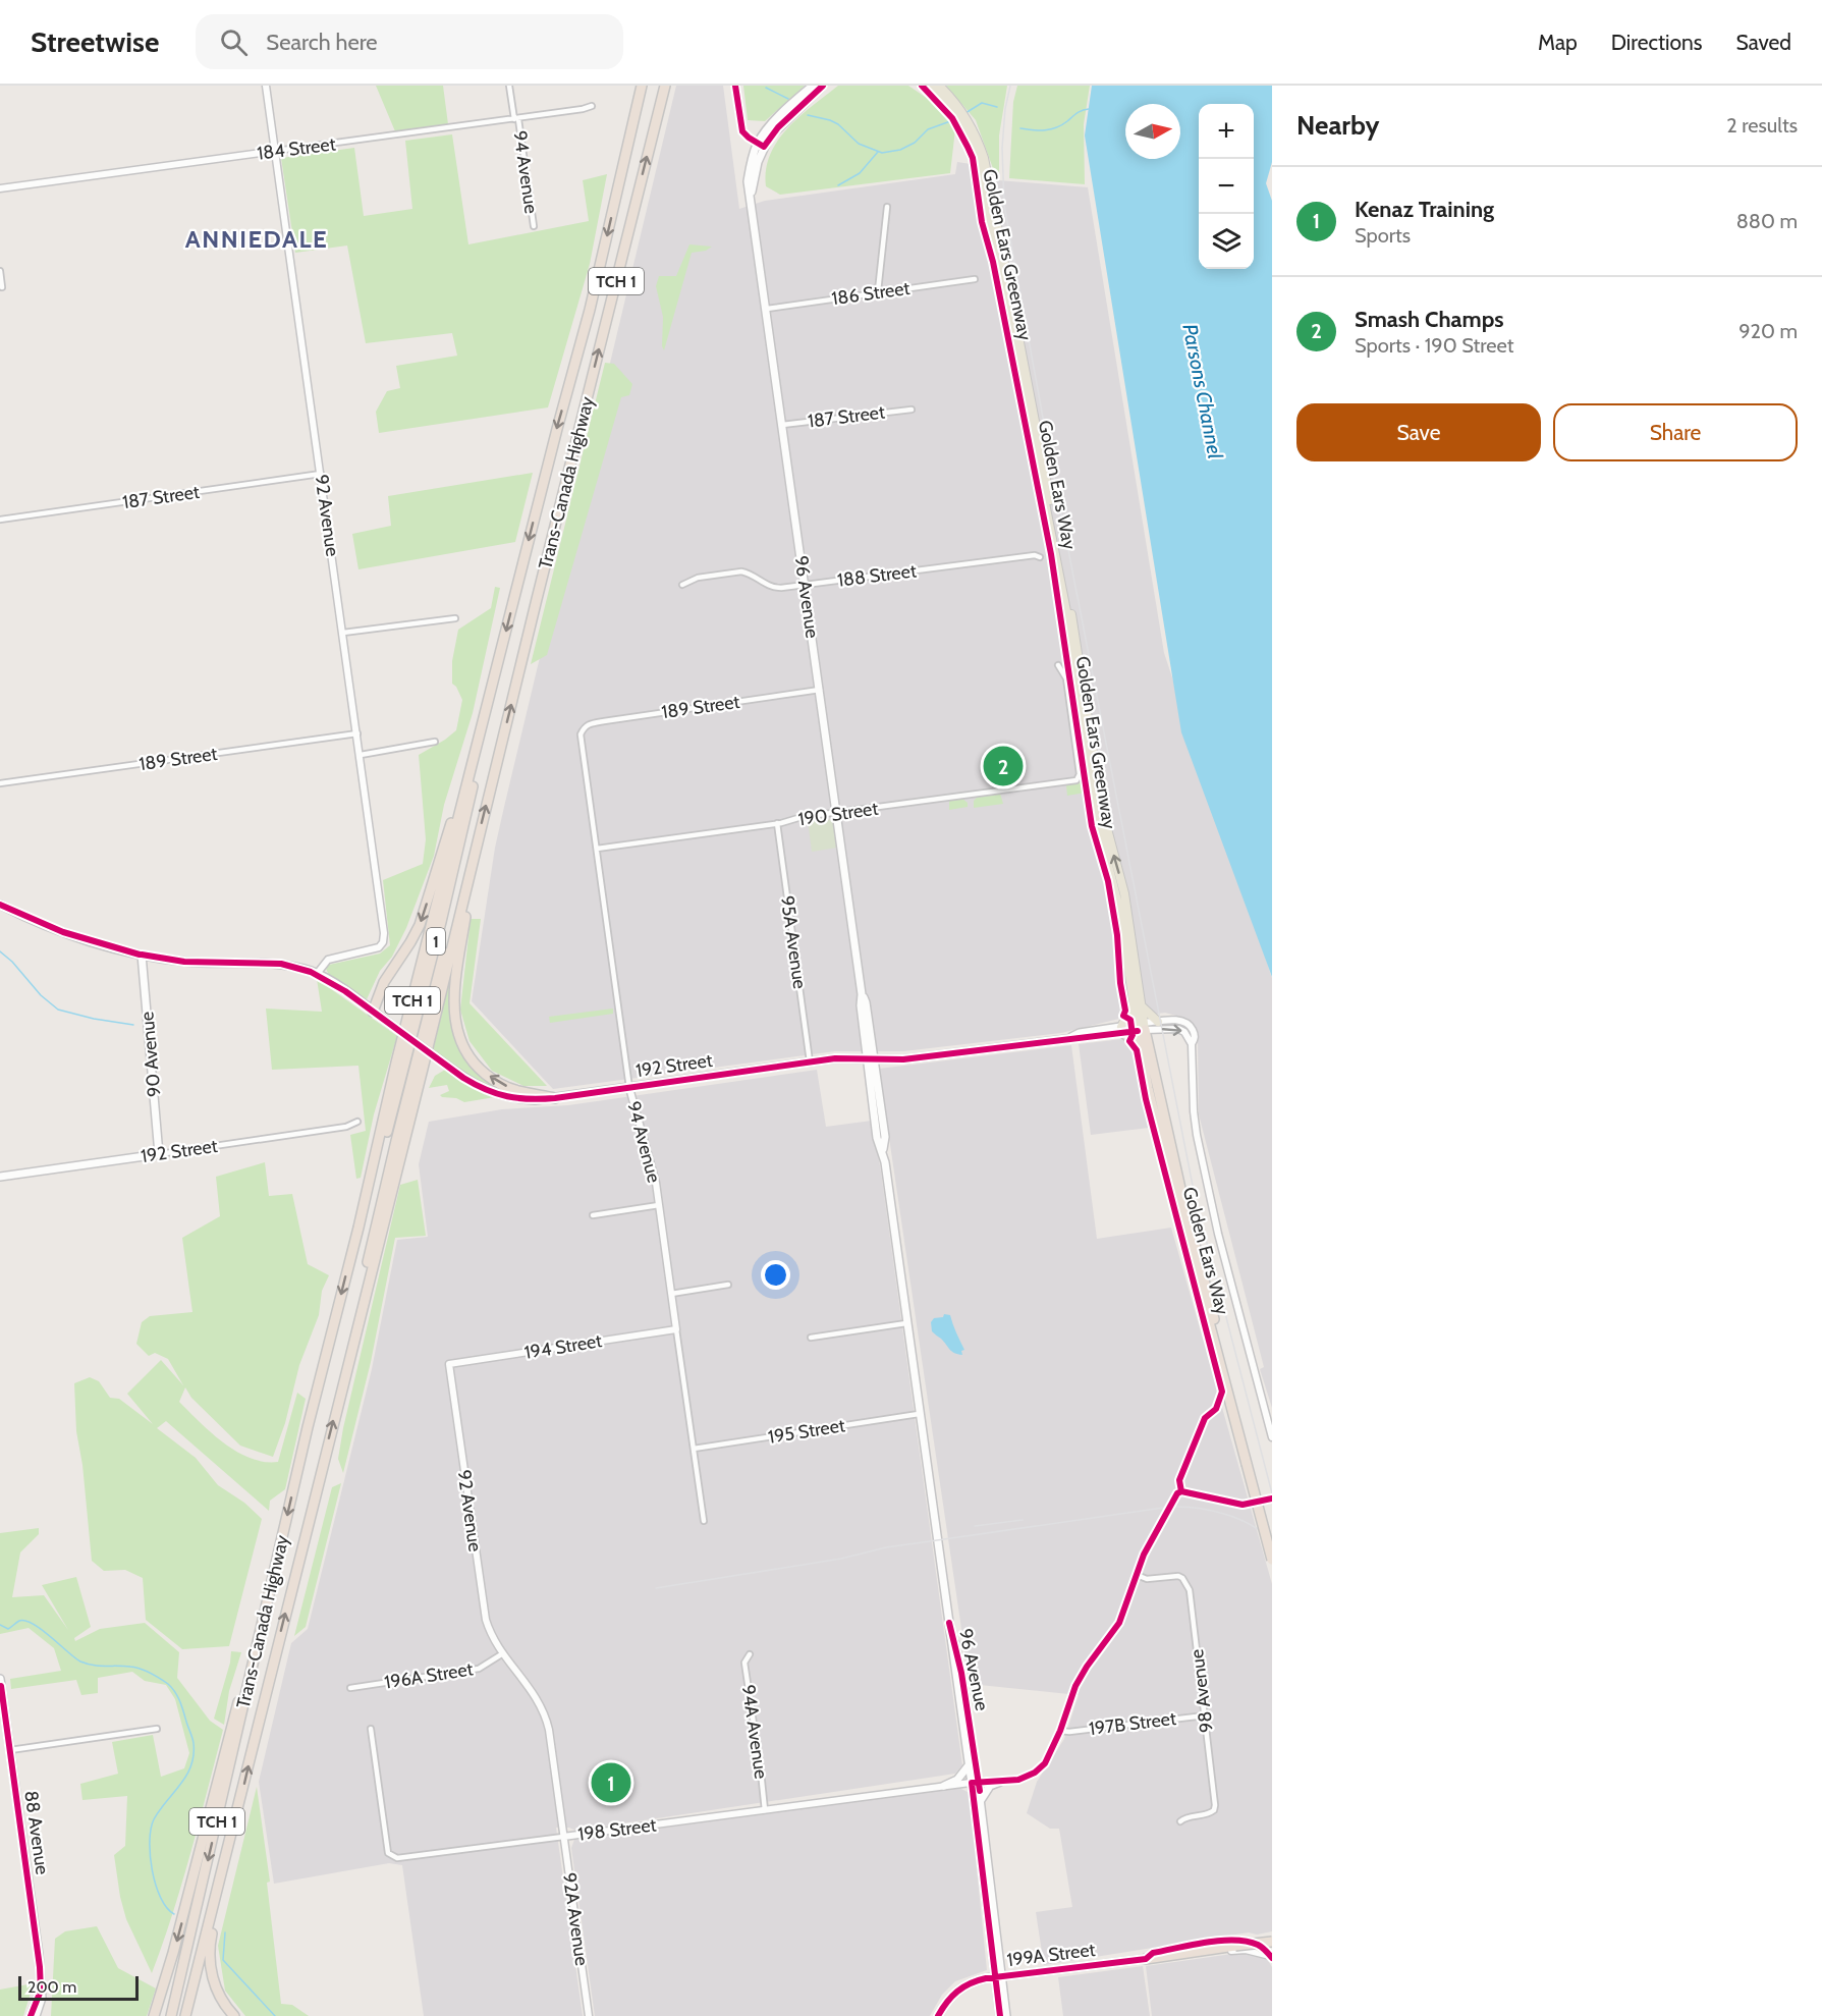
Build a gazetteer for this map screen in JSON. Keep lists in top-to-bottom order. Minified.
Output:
{"streets":{"highway":["TCH 1","Trans-Canada Highway","Golden Ears Way","1"],"main road":["96 Avenue","90 Avenue","192 Street","88 Avenue","199A Street"],"street":["184 Street","94 Avenue","186 Street","187 Street","92 Avenue","188 Street","189 Street","190 Street","95A Avenue","194 Street","195 Street","196A Street","98 Avenue","197B Street","94A Avenue","198 Street","92A Avenue"],"cycle path":["Golden Ears Greenway"]},"crossings":[["184 Street","94 Avenue"],["184 Street","92 Avenue"],["94 Avenue","189 Street"],["94 Avenue","190 Street"],["94 Avenue","192 Street"],["94 Avenue","194 Street"],["94 Avenue","195 Street"],["186 Street","96 Avenue"],["187 Street","92 Avenue"],["187 Street","96 Avenue"],["Golden Ears Way","192 Street"],["92 Avenue","189 Street"],["92 Avenue","192 Street"],["92 Avenue","194 Street"],["92 Avenue","196A Street"],["92 Avenue","92A Avenue"],["188 Street","96 Avenue"],["96 Avenue","189 Street"],["96 Avenue","190 Street"],["96 Avenue","192 Street"],["96 Avenue","195 Street"],["96 Avenue","198 Street"],["96 Avenue","199A Street"],["190 Street","95A Avenue"],["95A Avenue","192 Street"],["90 Avenue","192 Street"],["196A Street","92A Avenue"],["98 Avenue","197B Street"],["98 Avenue","198 Street"],["197B Street","198 Street"],["94A Avenue","198 Street"],["198 Street","92A Avenue"]],"districts":["ANNIEDALE"],"water":["Parsons Channel"],"scale_bar":"200 m","north":"right","page":{"header":"Streetwise","search":"Search here","nav":["Map","Directions","Saved"],"heading":["Nearby","2 results"],"map_buttons":["+","−"],"list":[{"mark":"1","name":"Kenaz Training","note":"Sports","value":"880 m"},{"mark":"2","name":"Smash Champs","note":"Sports · 190 Street","value":"920 m"}],"buttons":["Save","Share"],"pins":["2","1"],"scale":"200 m"}}
